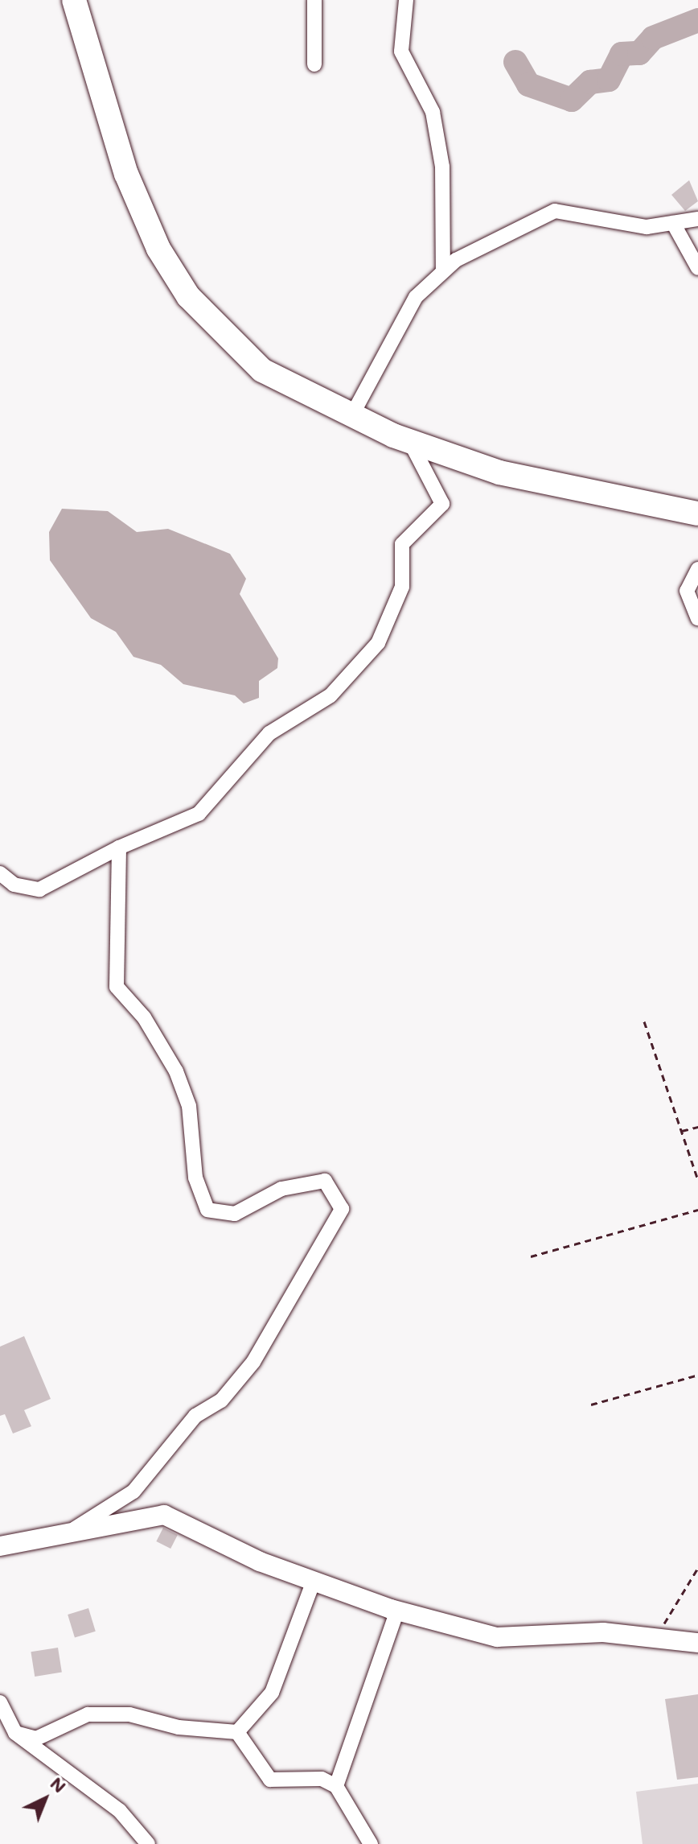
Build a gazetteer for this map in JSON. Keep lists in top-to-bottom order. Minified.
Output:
{"north":"top right"}
